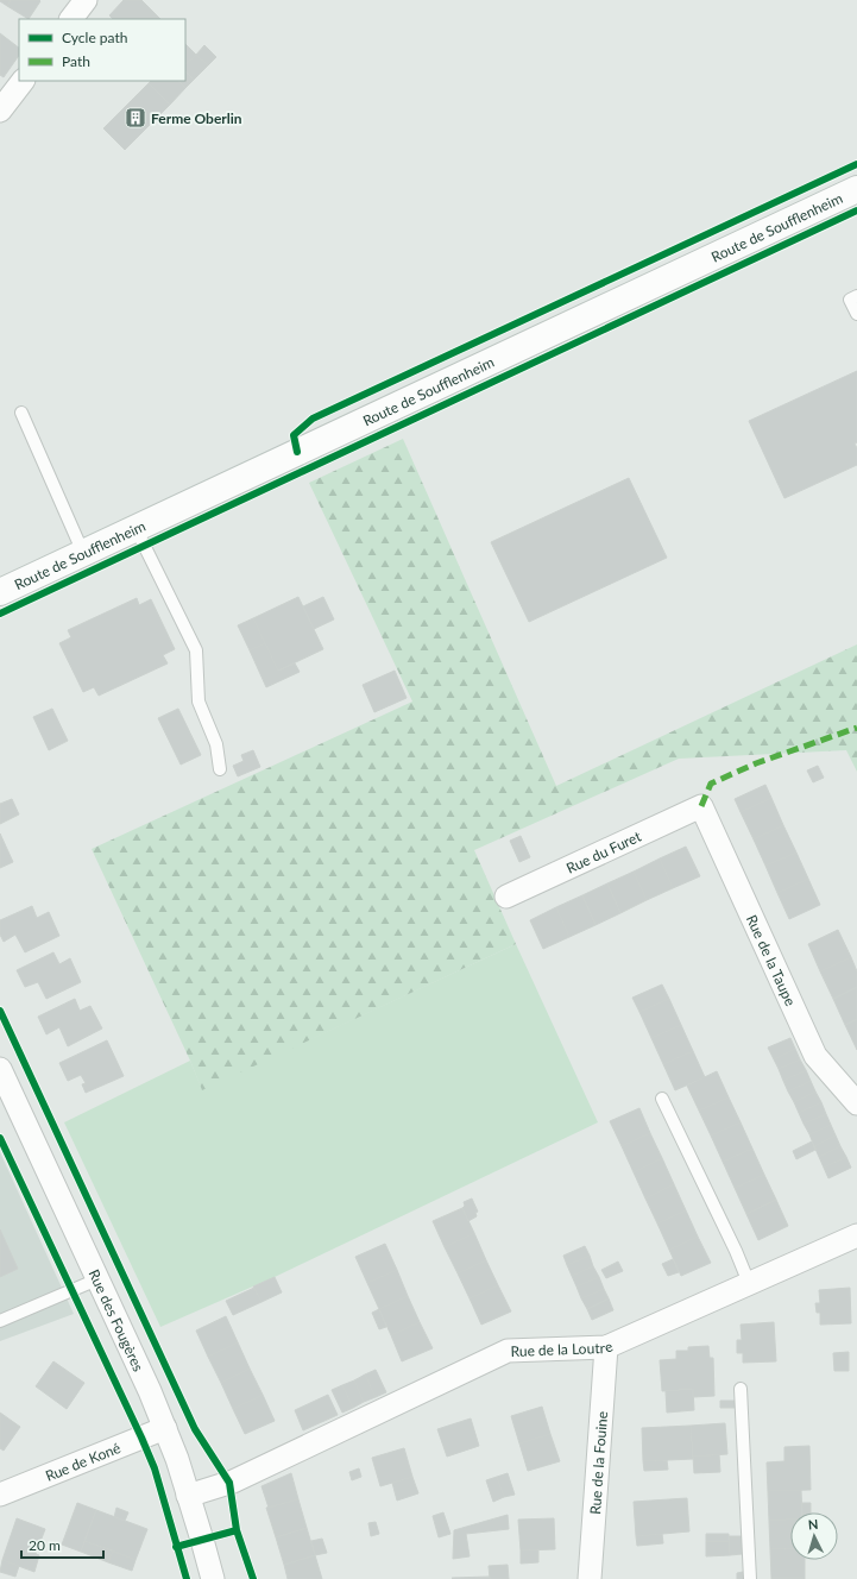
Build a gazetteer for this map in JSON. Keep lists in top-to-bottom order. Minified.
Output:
{"streets":{"main road":["Route de Soufflenheim"],"street":["Rue du Furet","Rue de la Taupe","Rue des Fougères","Rue de la Loutre","Rue de Koné","Rue de la Fouine"]},"crossings":[["Rue du Furet","Rue de la Taupe"],["Rue des Fougères","Rue de la Loutre"],["Rue des Fougères","Rue de Koné"],["Rue de la Loutre","Rue de la Fouine"]],"places":{"building":["Ferme Oberlin"]},"legend":["Cycle path","Path"],"scale_bar":"20 m","north":"top"}
